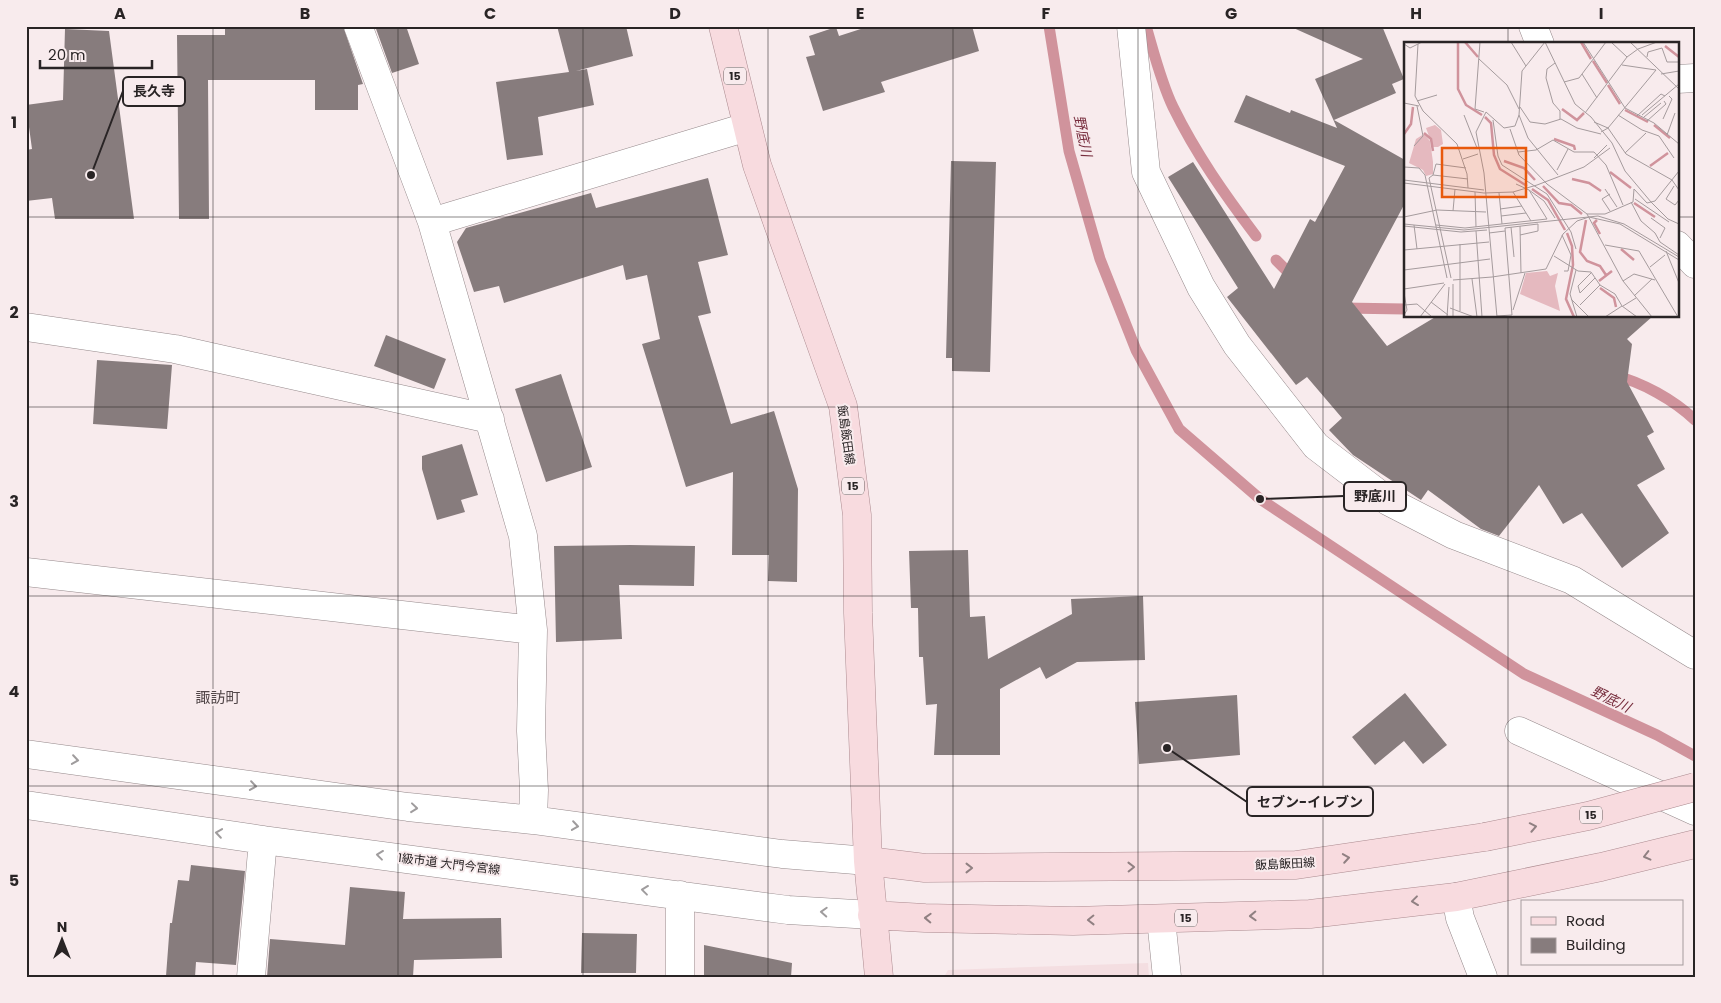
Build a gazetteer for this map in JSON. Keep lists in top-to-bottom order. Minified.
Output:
{"streets":{"main road":["15","飯島飯田線"],"street":["1級市道 大門今宮線"]},"crossings":[["15","飯島飯田線"],["15","1級市道 大門今宮線"],["飯島飯田線","1級市道 大門今宮線"]],"districts":["諏訪町"],"water":["野底川"],"places":["長久寺","野底川","セブン-イレブン"],"legend":["Road","Building"],"scale_bar":"20 m","north":"top","grid":{"columns":["A","B","C","D","E","F","G","H","I"],"rows":["1","2","3","4","5"]}}
